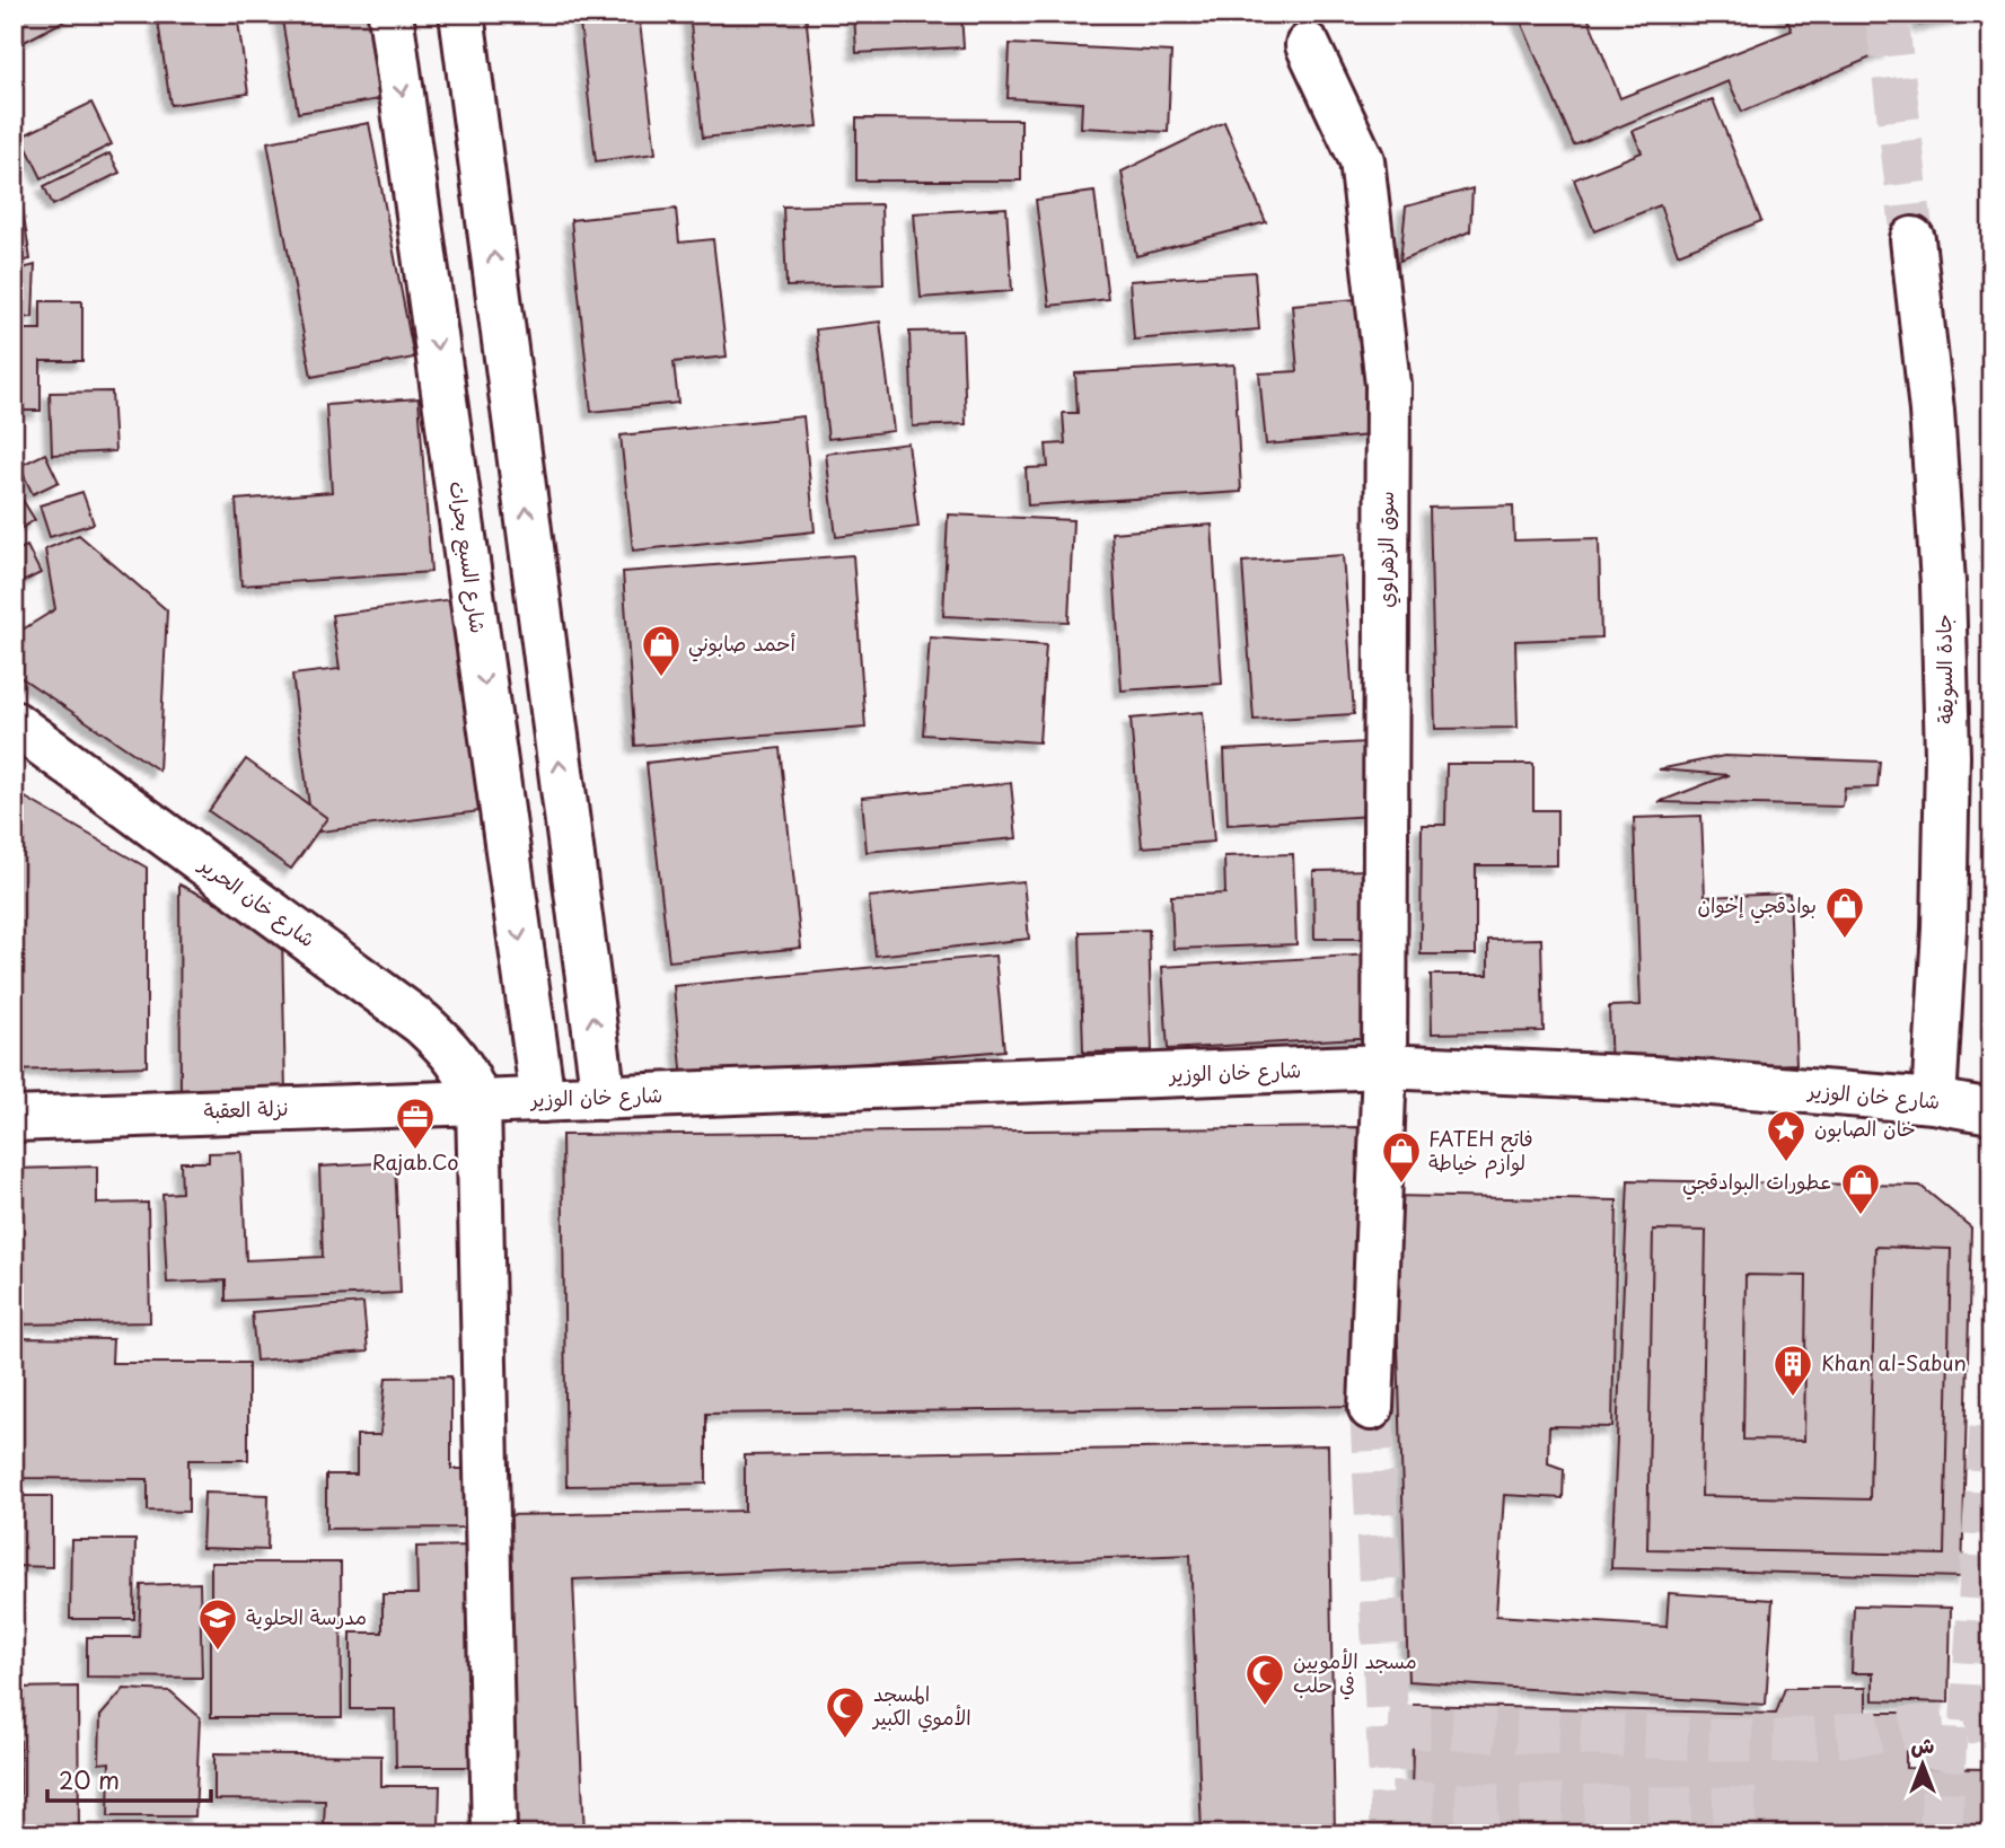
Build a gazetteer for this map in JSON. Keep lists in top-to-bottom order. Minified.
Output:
{"streets":{"street":["سوق الزهراوي","شارع السبع بحرات","جادة السويقة","شارع خان الحرير","شارع خان الوزير","نزلة العقبة"]},"crossings":[["سوق الزهراوي","شارع خان الوزير"],["شارع السبع بحرات","شارع خان الوزير"],["جادة السويقة","شارع خان الوزير"],["شارع خان الحرير","شارع خان الوزير"],["شارع خان الحرير","نزلة العقبة"],["شارع خان الوزير","نزلة العقبة"]],"places":{"shop":["أحمد صابوني","بوادقجي إخوان","FATEH فاتح لوازم خياطة","عطورات البوادقجي"],"office":["Rajab.Co"],"place":["خان الصابون"],"building":["Khan al-Sabun"],"school or university":["مدرسة الحلوية"],"mosque":["مسجد الأمويين في حلب","المسجد الأموي الكبير"]},"scale_bar":"20 m","north":"top"}
